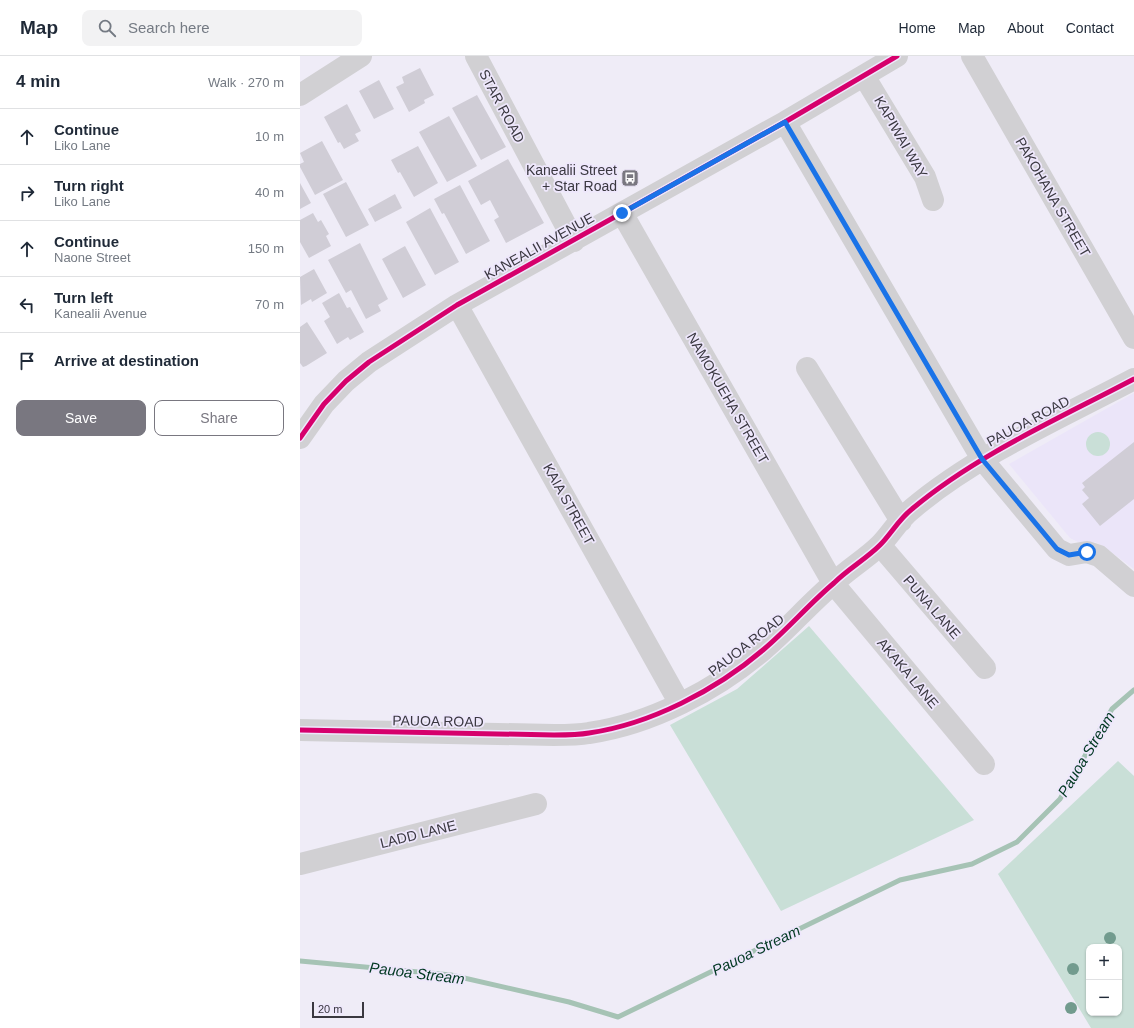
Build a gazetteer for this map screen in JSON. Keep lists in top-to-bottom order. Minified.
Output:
{"streets":{"street":["STAR ROAD","KAPIWAI WAY","PAKOHANA STREET","KANEALII AVENUE","NAMOKUEHA STREET","PAUOA ROAD","KAIA STREET","PUNA LANE","AKAKA LANE","LADD LANE"]},"crossings":[["STAR ROAD","KANEALII AVENUE"],["KAPIWAI WAY","KANEALII AVENUE"],["KANEALII AVENUE","NAMOKUEHA STREET"],["KANEALII AVENUE","KAIA STREET"],["NAMOKUEHA STREET","PAUOA ROAD"],["NAMOKUEHA STREET","AKAKA LANE"],["PAUOA ROAD","KAIA STREET"],["PAUOA ROAD","PUNA LANE"],["PAUOA ROAD","AKAKA LANE"]],"water":["Pauoa Stream"],"places":{"bus stop":["Kanealii Street + Star Road"]},"scale_bar":"20 m","page":{"header":"Map","search":"Search here","nav":["Home","Map","About","Contact"],"heading":["4 min","Walk · 270 m"],"list":[["Continue","Liko Lane","10 m"],["Turn right","Liko Lane","40 m"],["Continue","Naone Street","150 m"],["Turn left","Kanealii Avenue","70 m"],"Arrive at destination"],"buttons":["Save","Share"],"map_buttons":["+","−"],"scale":"20 m"}}
